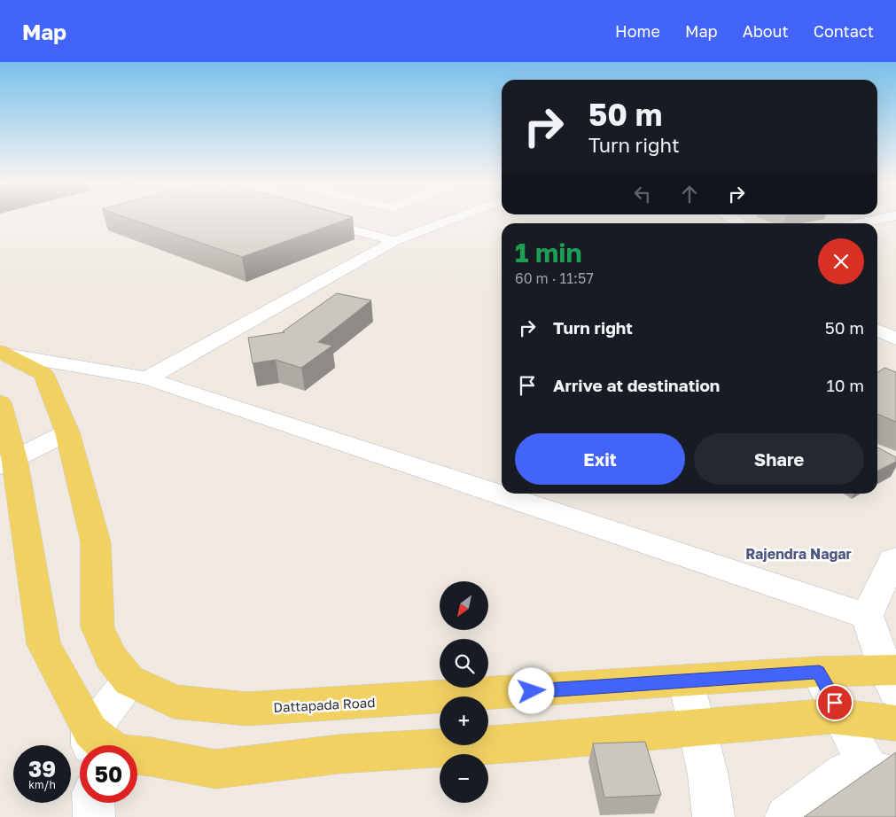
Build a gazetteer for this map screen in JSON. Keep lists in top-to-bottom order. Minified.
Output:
{"streets":{"main road":["Dattapada Road"]},"districts":["Rajendra Nagar"],"north":"bottom left","page":{"header":"Map","nav":["Home","Map","About","Contact"],"turn":["50 m","Turn right"],"heading":["1 min","60 m · 11:57"],"list":[{"name":"Turn right","value":"50 m"},{"name":"Arrive at destination","value":"10 m"}],"buttons":["Exit","Share"],"map_buttons":["+","−"],"speed":"39 km/h","limit":"50"}}
